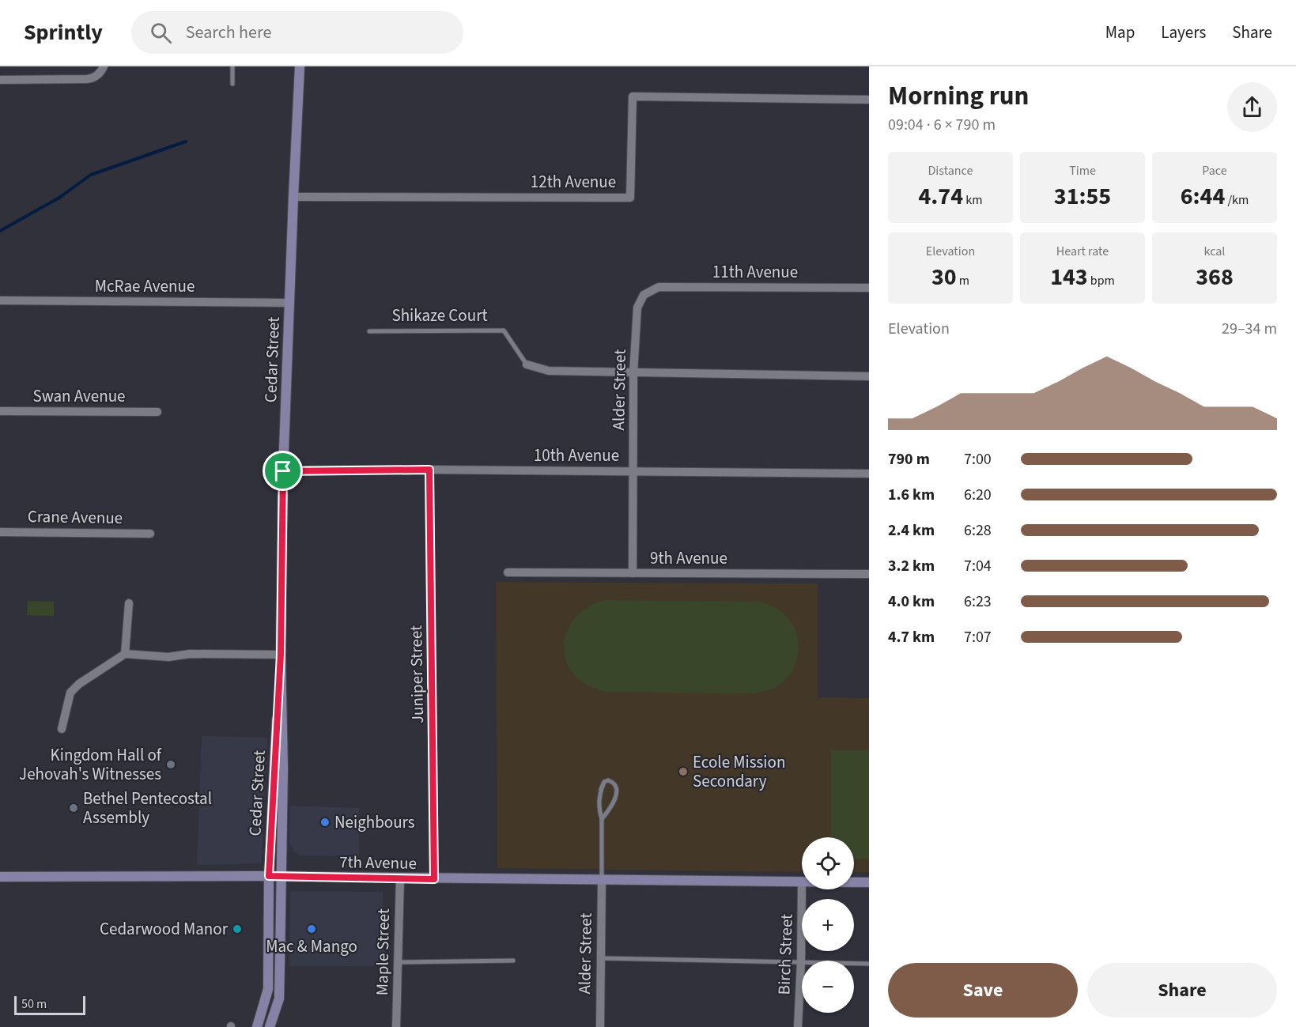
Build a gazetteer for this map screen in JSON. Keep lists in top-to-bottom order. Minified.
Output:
{"streets":{"main road":["Cedar Street","7th Avenue"],"street":["12th Avenue","11th Avenue","McRae Avenue","Shikaze Court","Alder Street","Swan Avenue","10th Avenue","Crane Avenue","9th Avenue","Juniper Street","Maple Street","Birch Street"]},"crossings":[["12th Avenue","Cedar Street"],["11th Avenue","Alder Street"],["McRae Avenue","Cedar Street"],["Shikaze Court","Alder Street"],["Cedar Street","10th Avenue"],["Cedar Street","7th Avenue"],["Alder Street","10th Avenue"],["Alder Street","9th Avenue"],["Alder Street","7th Avenue"],["10th Avenue","Juniper Street"],["Juniper Street","7th Avenue"],["7th Avenue","Maple Street"],["7th Avenue","Birch Street"]],"places":["Kingdom Hall of Jehovah's Witnesses","Ecole Mission Secondary","Bethel Pentecostal Assembly","Neighbours","Cedarwood Manor","Mac & Mango"],"scale_bar":"50 m","page":{"header":"Sprintly","search":"Search here","nav":["Map","Layers","Share"],"heading":["Morning run","09:04 · 6 × 790 m"],"stats":[["Distance","4.74 km"],["Time","31:55"],["Pace","6:44 /km"],["Elevation","30 m"],["Heart rate","143 bpm"],["kcal","368"]],"chart":["Elevation","29–34 m"],"list":[{"name":"790 m","note":"7:00"},{"name":"1.6 km","note":"6:20"},{"name":"2.4 km","note":"6:28"},{"name":"3.2 km","note":"7:04"},{"name":"4.0 km","note":"6:23"},{"name":"4.7 km","note":"7:07"}],"map_buttons":["+","−"],"buttons":["Save","Share"],"scale":"50 m"}}
